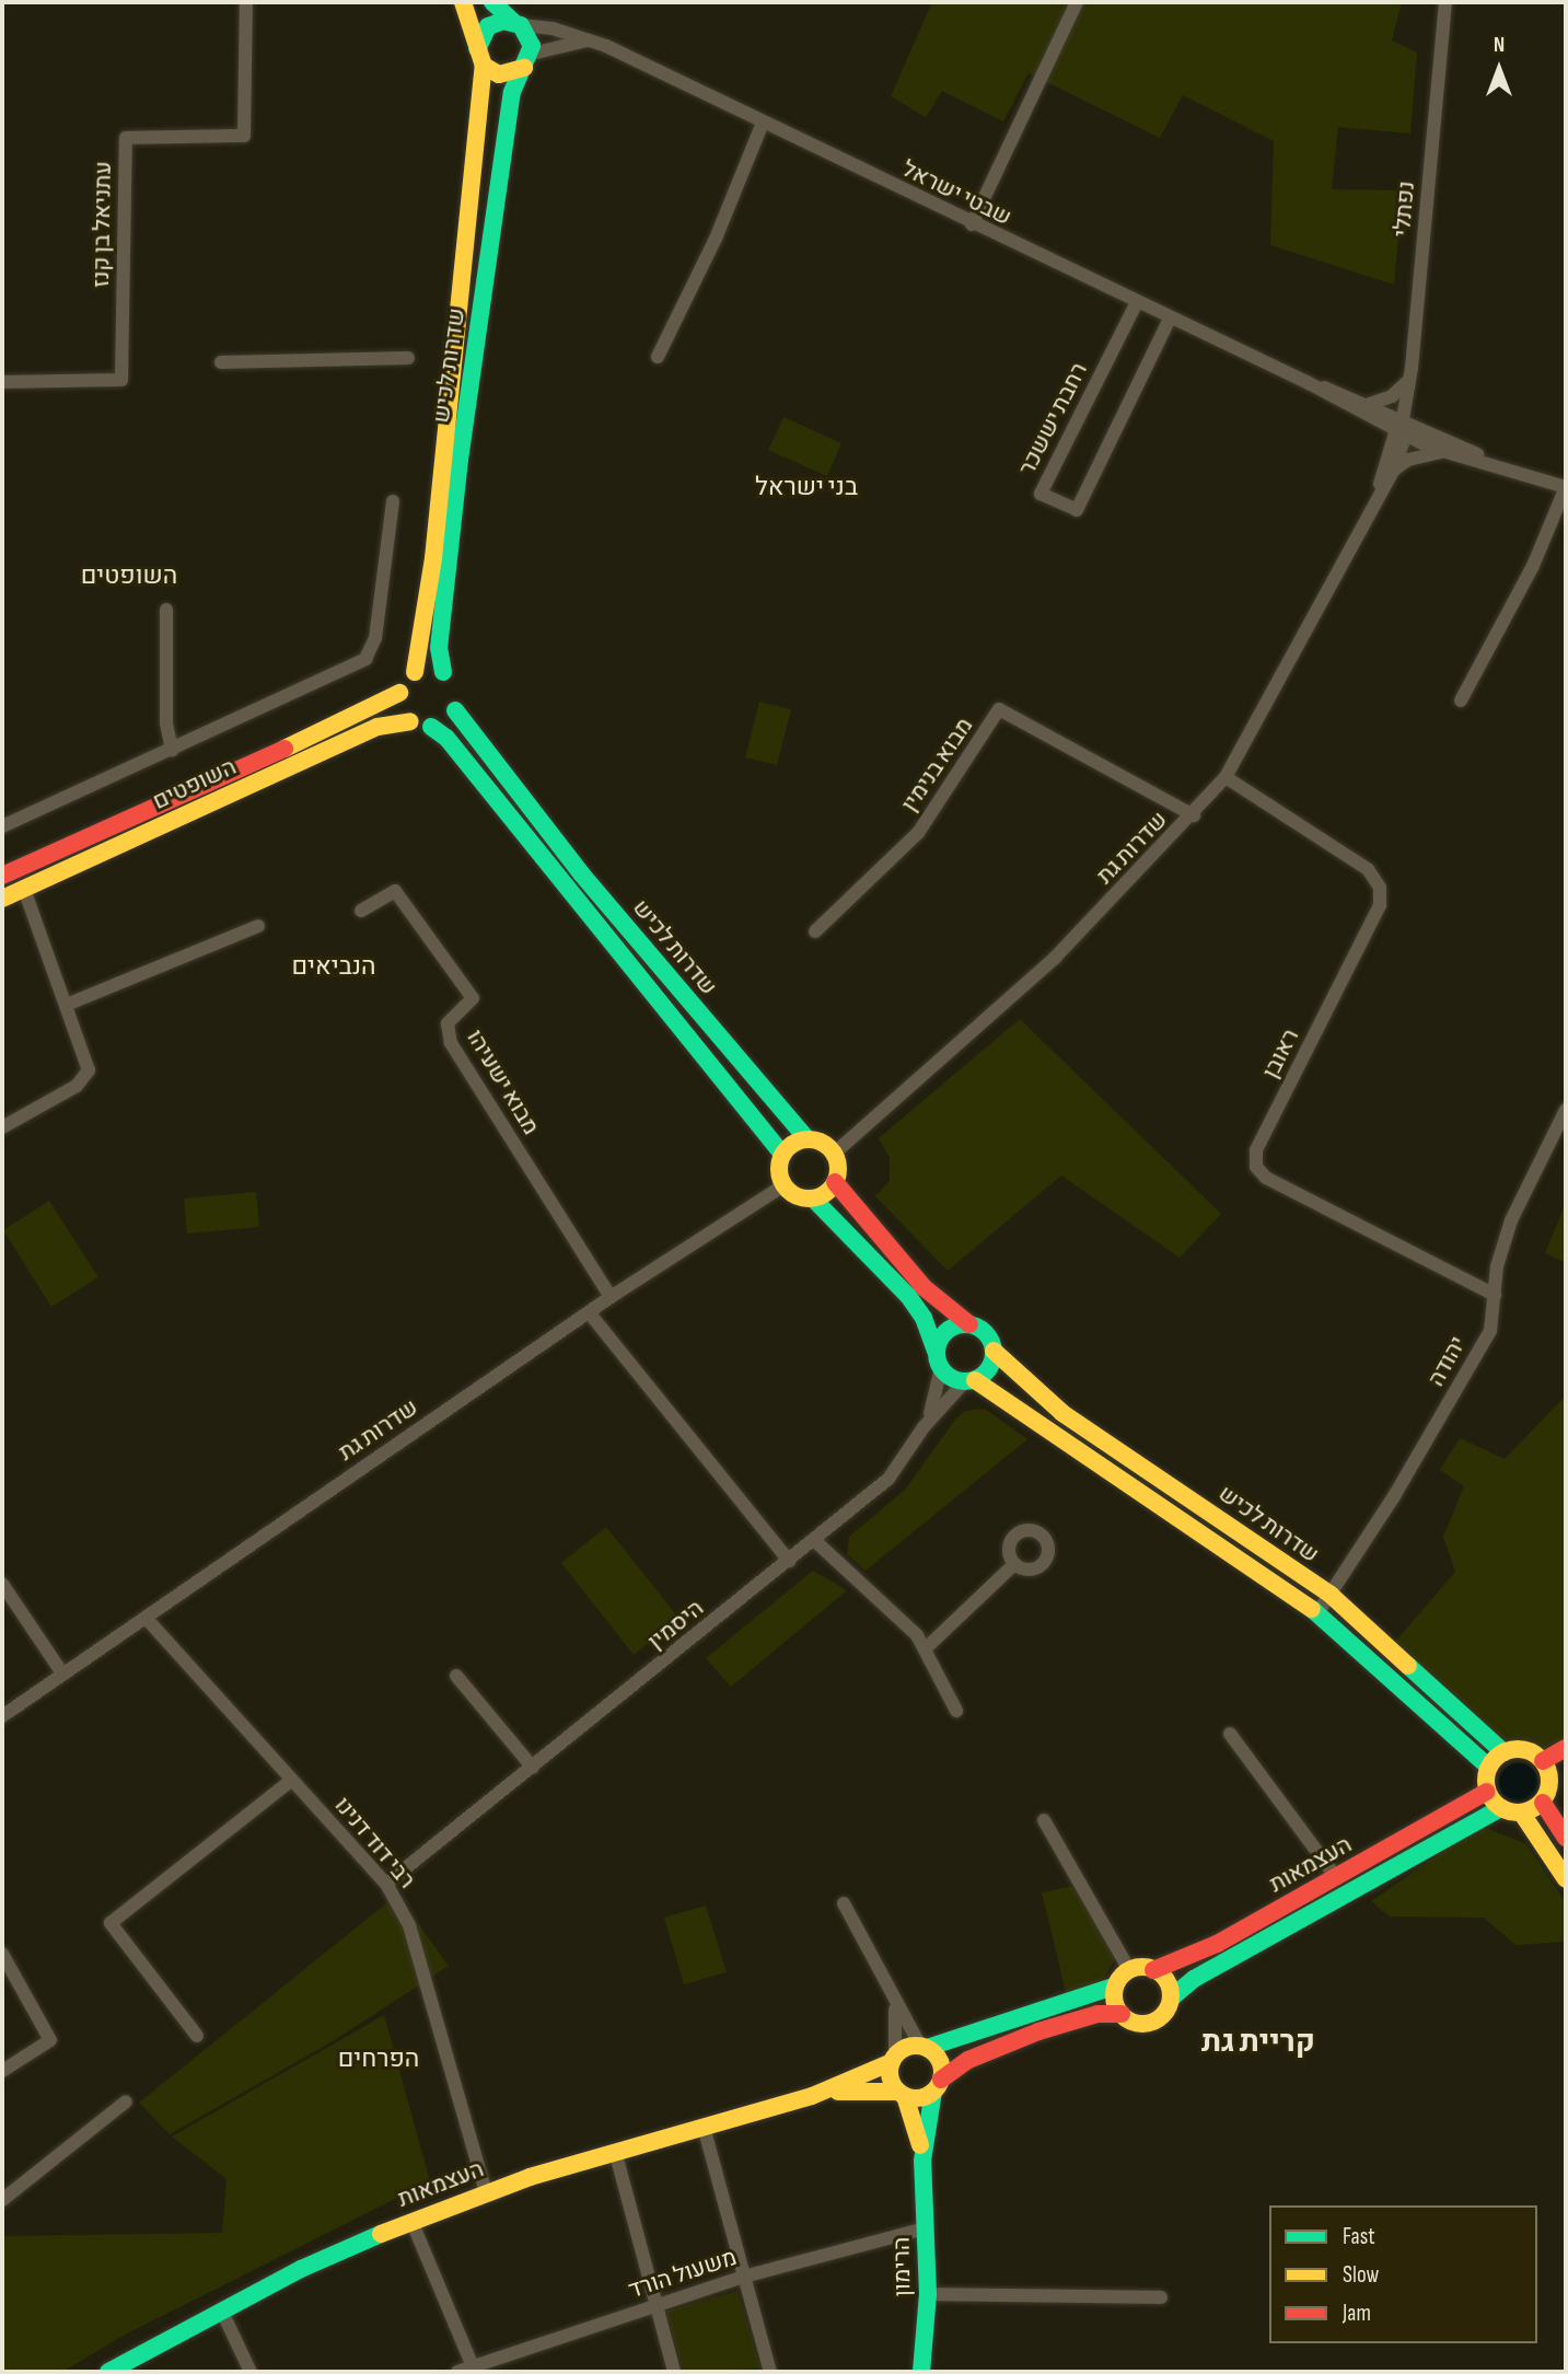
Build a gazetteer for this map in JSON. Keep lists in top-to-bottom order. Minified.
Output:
{"streets":{"main road":["שדרות לכיש","השופטים","העצמאות","הרימון"],"street":["שבטי ישראל","נפתלי","עתניאל בן קנז","רחבת יששכר","מבוא בנימין","שדרות גת","ראובן","מבוא ישעיהו","יהודה","היסמין","רבי דוד דנינו","משעול הורד"]},"crossings":[["שבטי ישראל","נפתלי"],["שבטי ישראל","שדרות לכיש"],["שבטי ישראל","רחבת יששכר"],["שבטי ישראל","שדרות גת"],["נפתלי","שדרות גת"],["שדרות לכיש","השופטים"],["שדרות לכיש","שדרות גת"],["שדרות לכיש","יהודה"],["שדרות לכיש","היסמין"],["שדרות לכיש","העצמאות"],["מבוא בנימין","שדרות גת"],["שדרות גת","ראובן"],["שדרות גת","מבוא ישעיהו"],["שדרות גת","רבי דוד דנינו"],["ראובן","יהודה"],["היסמין","רבי דוד דנינו"],["רבי דוד דנינו","העצמאות"],["העצמאות","הרימון"],["הרימון","משעול הורד"]],"districts":["בני ישראל","השופטים","הנביאים","קריית גת","הפרחים"],"legend":["Fast","Slow","Jam"],"north":"top"}
